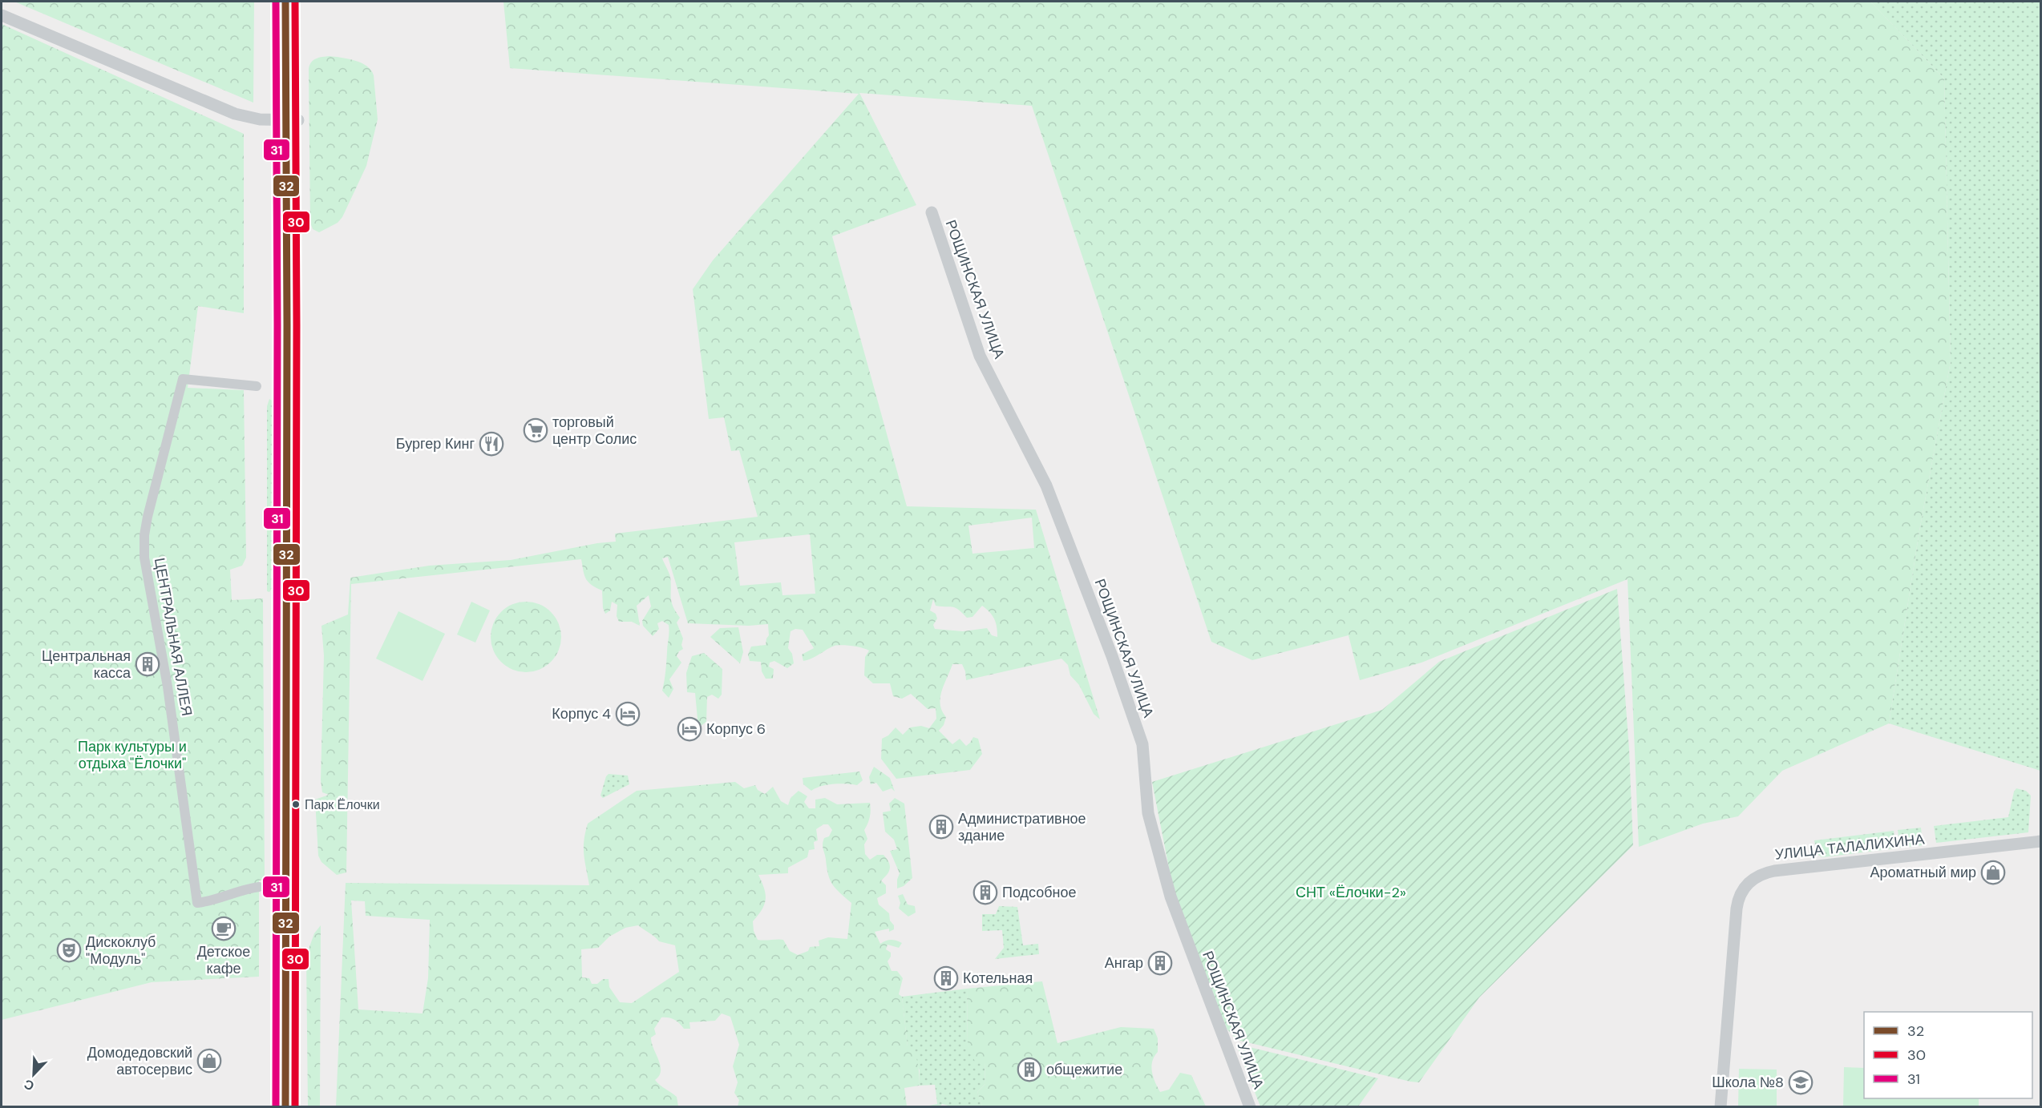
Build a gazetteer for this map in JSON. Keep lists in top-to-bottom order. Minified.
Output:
{"streets":{"street":["РОЩИНСКАЯ УЛИЦА","ЦЕНТРАЛЬНАЯ АЛЛЕЯ","УЛИЦА ТАЛАЛИХИНА"]},"parks":["Парк культуры и отдыха \"Ёлочки\"","СНТ «Ёлочки-2»"],"places":{"supermarket":["торговый центр Солис"],"restaurant":["Бургер Кинг"],"building":["Центральная касса","Административное здание","Подсобное","Ангар","Котельная","общежитие"],"hotel":["Корпус 4","Корпус 6"],"other":["Парк Ёлочки"],"shop":["Ароматный мир","Домодедовский автосервис"],"cafe":["Детское кафе"],"theatre":["Дискоклуб \"Модуль\""],"school or university":["Школа №8"]},"lines":["transit line 32","transit line 30","transit line 31"],"legend":["32","30","31"],"north":"bottom left"}
